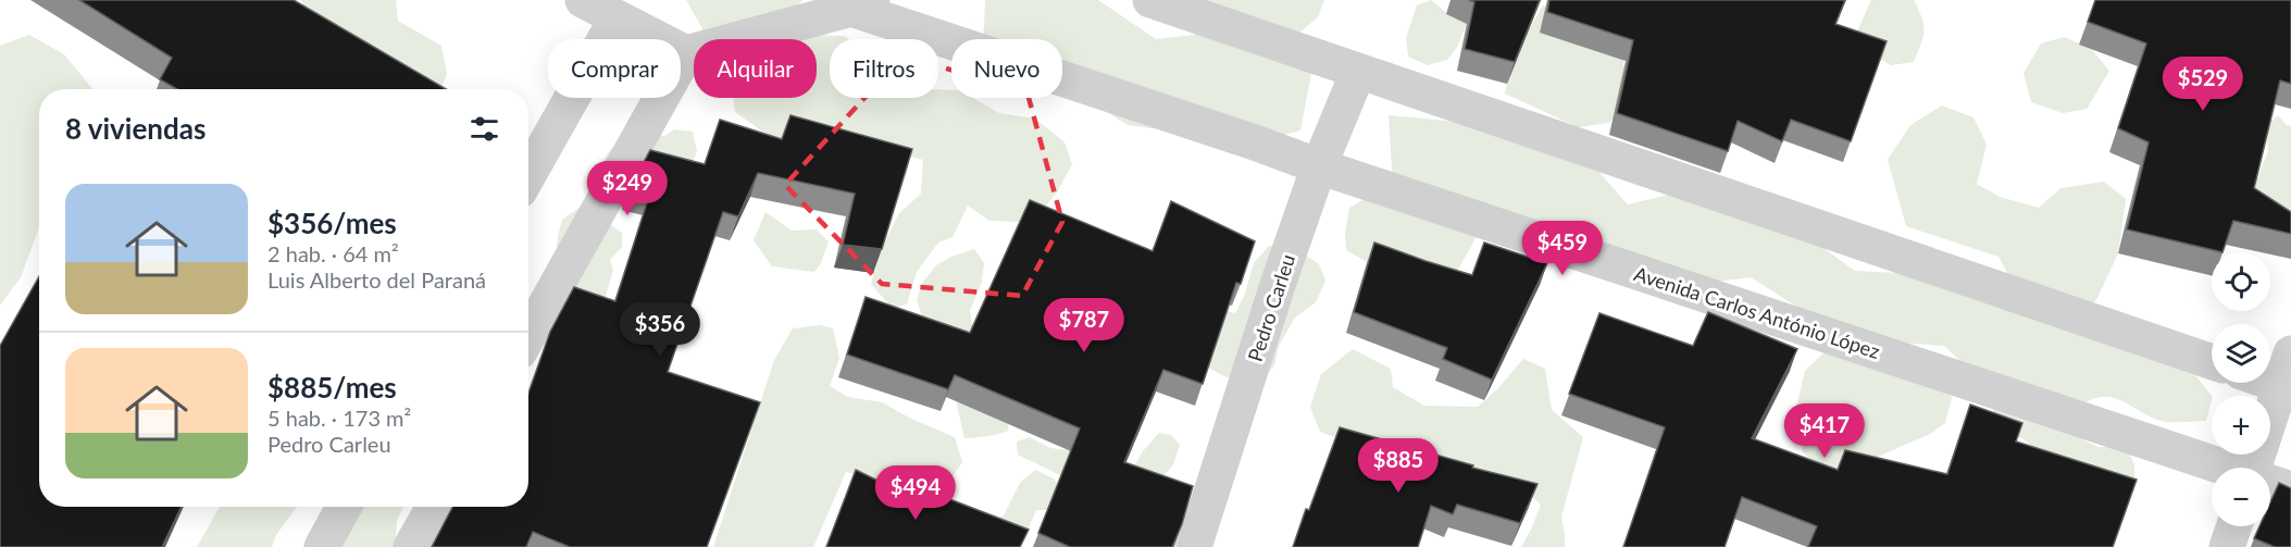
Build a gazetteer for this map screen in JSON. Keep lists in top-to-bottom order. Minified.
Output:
{"streets":{"street":["Pedro Carleu","Avenida Carlos António López"]},"crossings":[["Pedro Carleu","Avenida Carlos António López"]],"page":{"chip":["Comprar","Alquilar","Filtros","Nuevo"],"price":["$529","$249","$459","$787","$356","$417","$885","$494"],"heading":"8 viviendas","list":[{"name":"$356/mes","note":"2 hab. · 64 m² · Luis Alberto del Paraná"},{"name":"$885/mes","note":"5 hab. · 173 m² · Pedro Carleu"}],"map_buttons":["+","−"]}}
